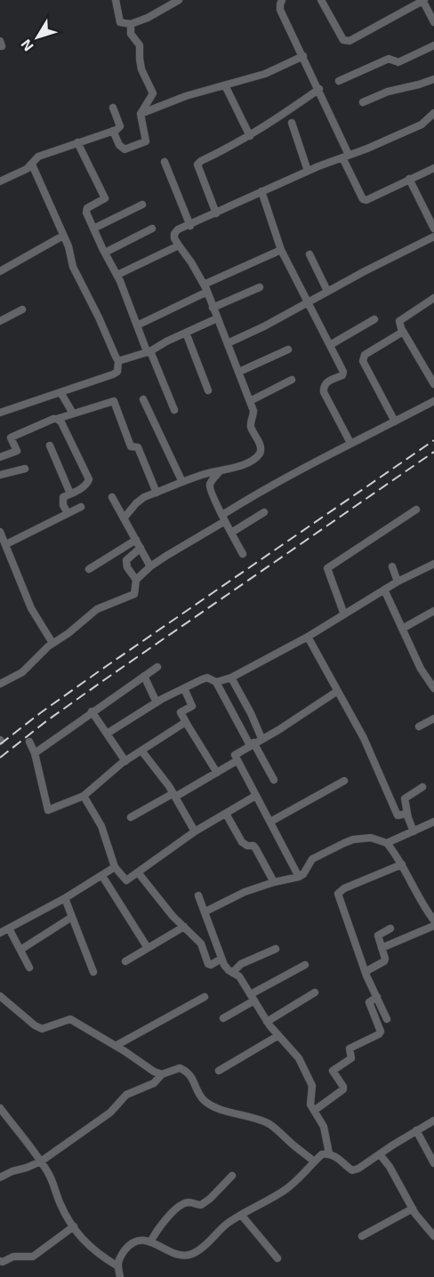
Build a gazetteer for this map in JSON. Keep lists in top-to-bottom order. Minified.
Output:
{"north":"bottom left"}
